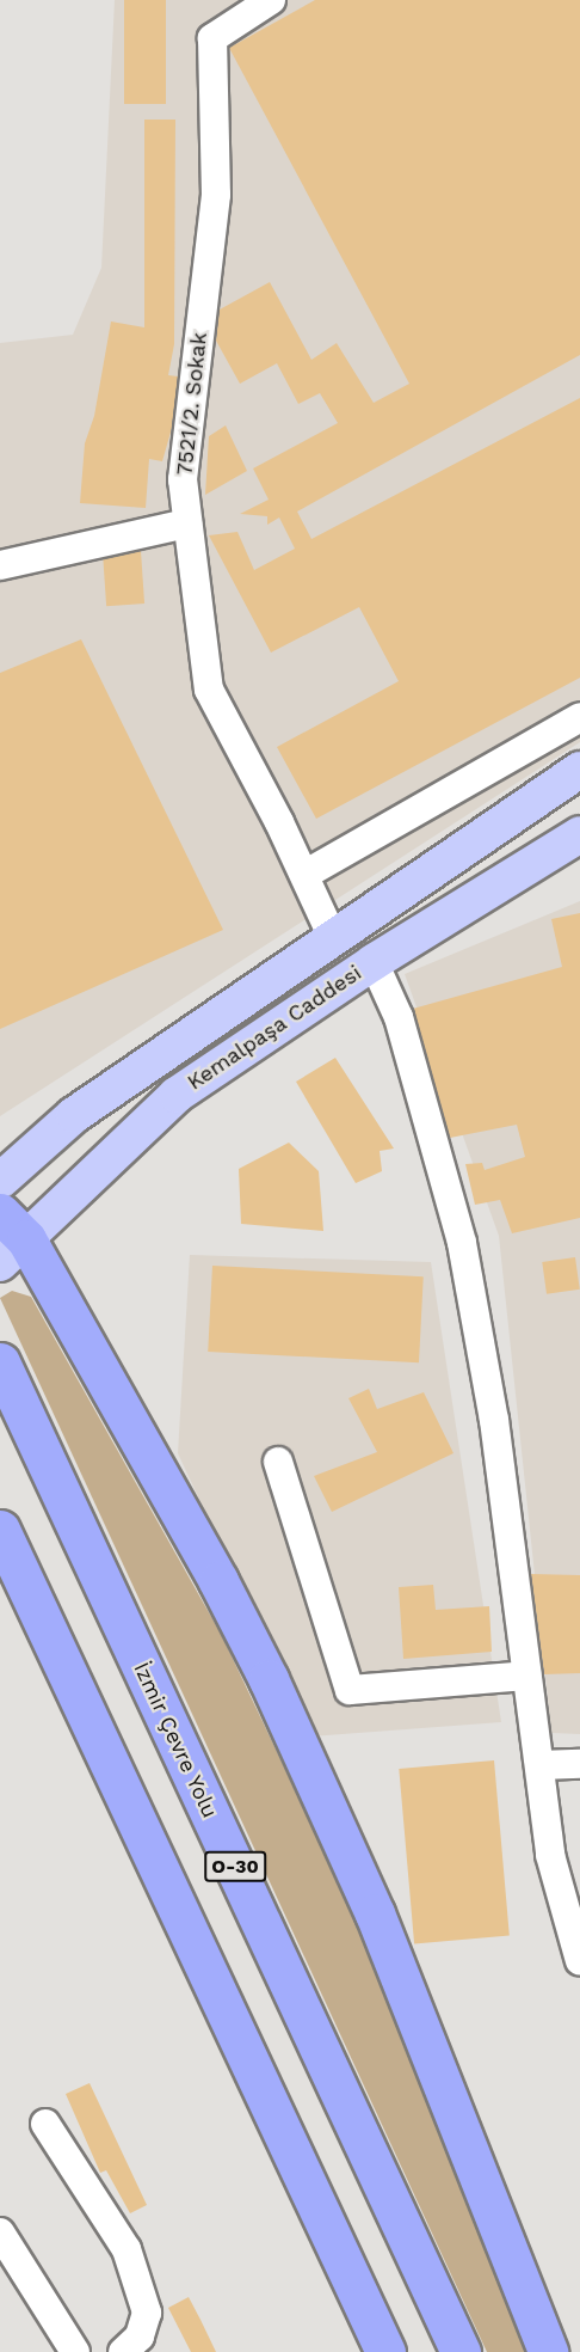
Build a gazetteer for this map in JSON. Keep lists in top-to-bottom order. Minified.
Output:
{"streets":{"highway":["İzmir Çevre Yolu","O-30"],"main road":["Kemalpaşa Caddesi"],"street":["7521/2. Sokak"]},"crossings":[["7521/2. Sokak","Kemalpaşa Caddesi"]]}
